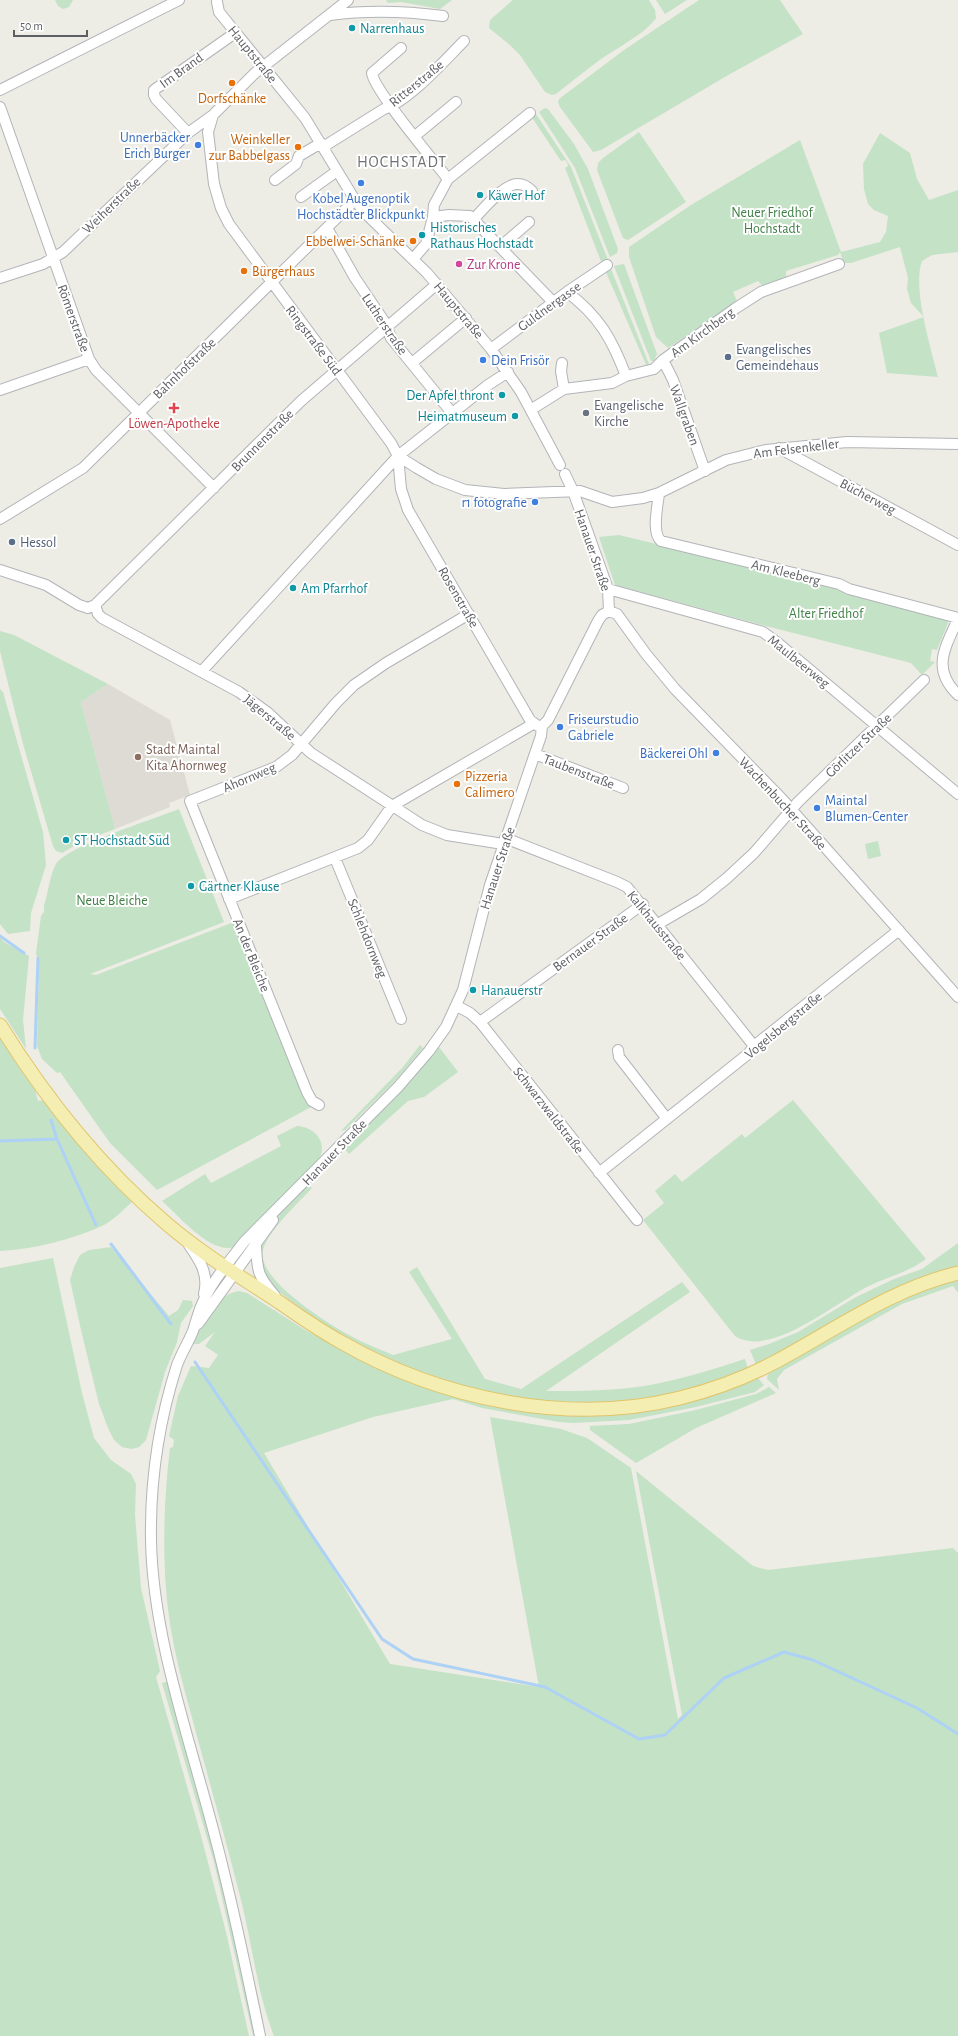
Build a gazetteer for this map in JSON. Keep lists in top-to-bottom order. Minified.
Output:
{"streets":{"street":["Hauptstraße","Im Brand","Ritterstraße","Weiherstraße","Guldnergasse","Römerstraße","Lutherstraße","Am Kirchberg","Ringstraße Süd","Bahnhofstraße","Wallgraben","Brunnenstraße","Am Felsenkeller","Bücherweg","Hanauer Straße","Am Kleeberg","Rosenstraße","Maulbeerweg","Jägerstraße","Görlitzer Straße","Taubenstraße","Ahornweg","Wachenbucher Straße","Kalkhausstraße","Schlehdornweg","Bernauer Straße","An der Bleiche","Vogelsbergstraße","Schwarzwaldstraße"]},"crossings":[["Hauptstraße","Im Brand"],["Hauptstraße","Ritterstraße"],["Hauptstraße","Guldnergasse"],["Hauptstraße","Am Kirchberg"],["Hauptstraße","Ringstraße Süd"],["Hauptstraße","Bahnhofstraße"],["Hauptstraße","Brunnenstraße"],["Hauptstraße","Am Felsenkeller"],["Hauptstraße","Hanauer Straße"],["Im Brand","Weiherstraße"],["Weiherstraße","Römerstraße"],["Weiherstraße","Ringstraße Süd"],["Römerstraße","Bahnhofstraße"],["Römerstraße","Brunnenstraße"],["Lutherstraße","Bahnhofstraße"],["Lutherstraße","Brunnenstraße"],["Am Kirchberg","Wallgraben"],["Ringstraße Süd","Bahnhofstraße"],["Ringstraße Süd","Brunnenstraße"],["Ringstraße Süd","Am Felsenkeller"],["Ringstraße Süd","Hanauer Straße"],["Ringstraße Süd","Rosenstraße"],["Wallgraben","Am Felsenkeller"],["Brunnenstraße","Jägerstraße"],["Am Felsenkeller","Bücherweg"],["Am Felsenkeller","Hanauer Straße"],["Am Felsenkeller","Am Kleeberg"],["Hanauer Straße","Rosenstraße"],["Hanauer Straße","Maulbeerweg"],["Hanauer Straße","Taubenstraße"],["Hanauer Straße","Wachenbucher Straße"],["Hanauer Straße","Kalkhausstraße"],["Hanauer Straße","Schwarzwaldstraße"],["Rosenstraße","Ahornweg"],["Maulbeerweg","Görlitzer Straße"],["Jägerstraße","Ahornweg"],["Jägerstraße","Kalkhausstraße"],["Görlitzer Straße","Wachenbucher Straße"],["Ahornweg","An der Bleiche"],["Wachenbucher Straße","Vogelsbergstraße"],["Kalkhausstraße","Bernauer Straße"],["Kalkhausstraße","Vogelsbergstraße"],["Bernauer Straße","Schwarzwaldstraße"],["Vogelsbergstraße","Schwarzwaldstraße"]],"districts":["HOCHSTADT"],"parks":["Neuer Friedhof Hochstadt","Alter Friedhof","Neue Bleiche"],"places":{"other":["Narrenhaus","Dorfschänke","Unnerbäcker Erich Burger","Weinkeller zur Babbelgass","Kobel Augenoptik Hochstädter Blickpunkt","Käwer Hof","Historisches Rathaus Hochstadt","Ebbelwei-Schänke","Zur Krone","Bürgerhaus","Evangelisches Gemeindehaus","Dein Frisör","Der Apfel thront","Evangelische Kirche","Heimatmuseum","r1 fotografie","Hessol","Am Pfarrhof","Friseurstudio Gabriele","Bäckerei Ohl","Stadt Maintal Kita Ahornweg","Pizzeria Calimero","Maintal Blumen-Center","ST Hochstadt Süd","Gärtner Klause","Hanauerstr"],"health":["Löwen-Apotheke"]},"scale_bar":"50 m"}
